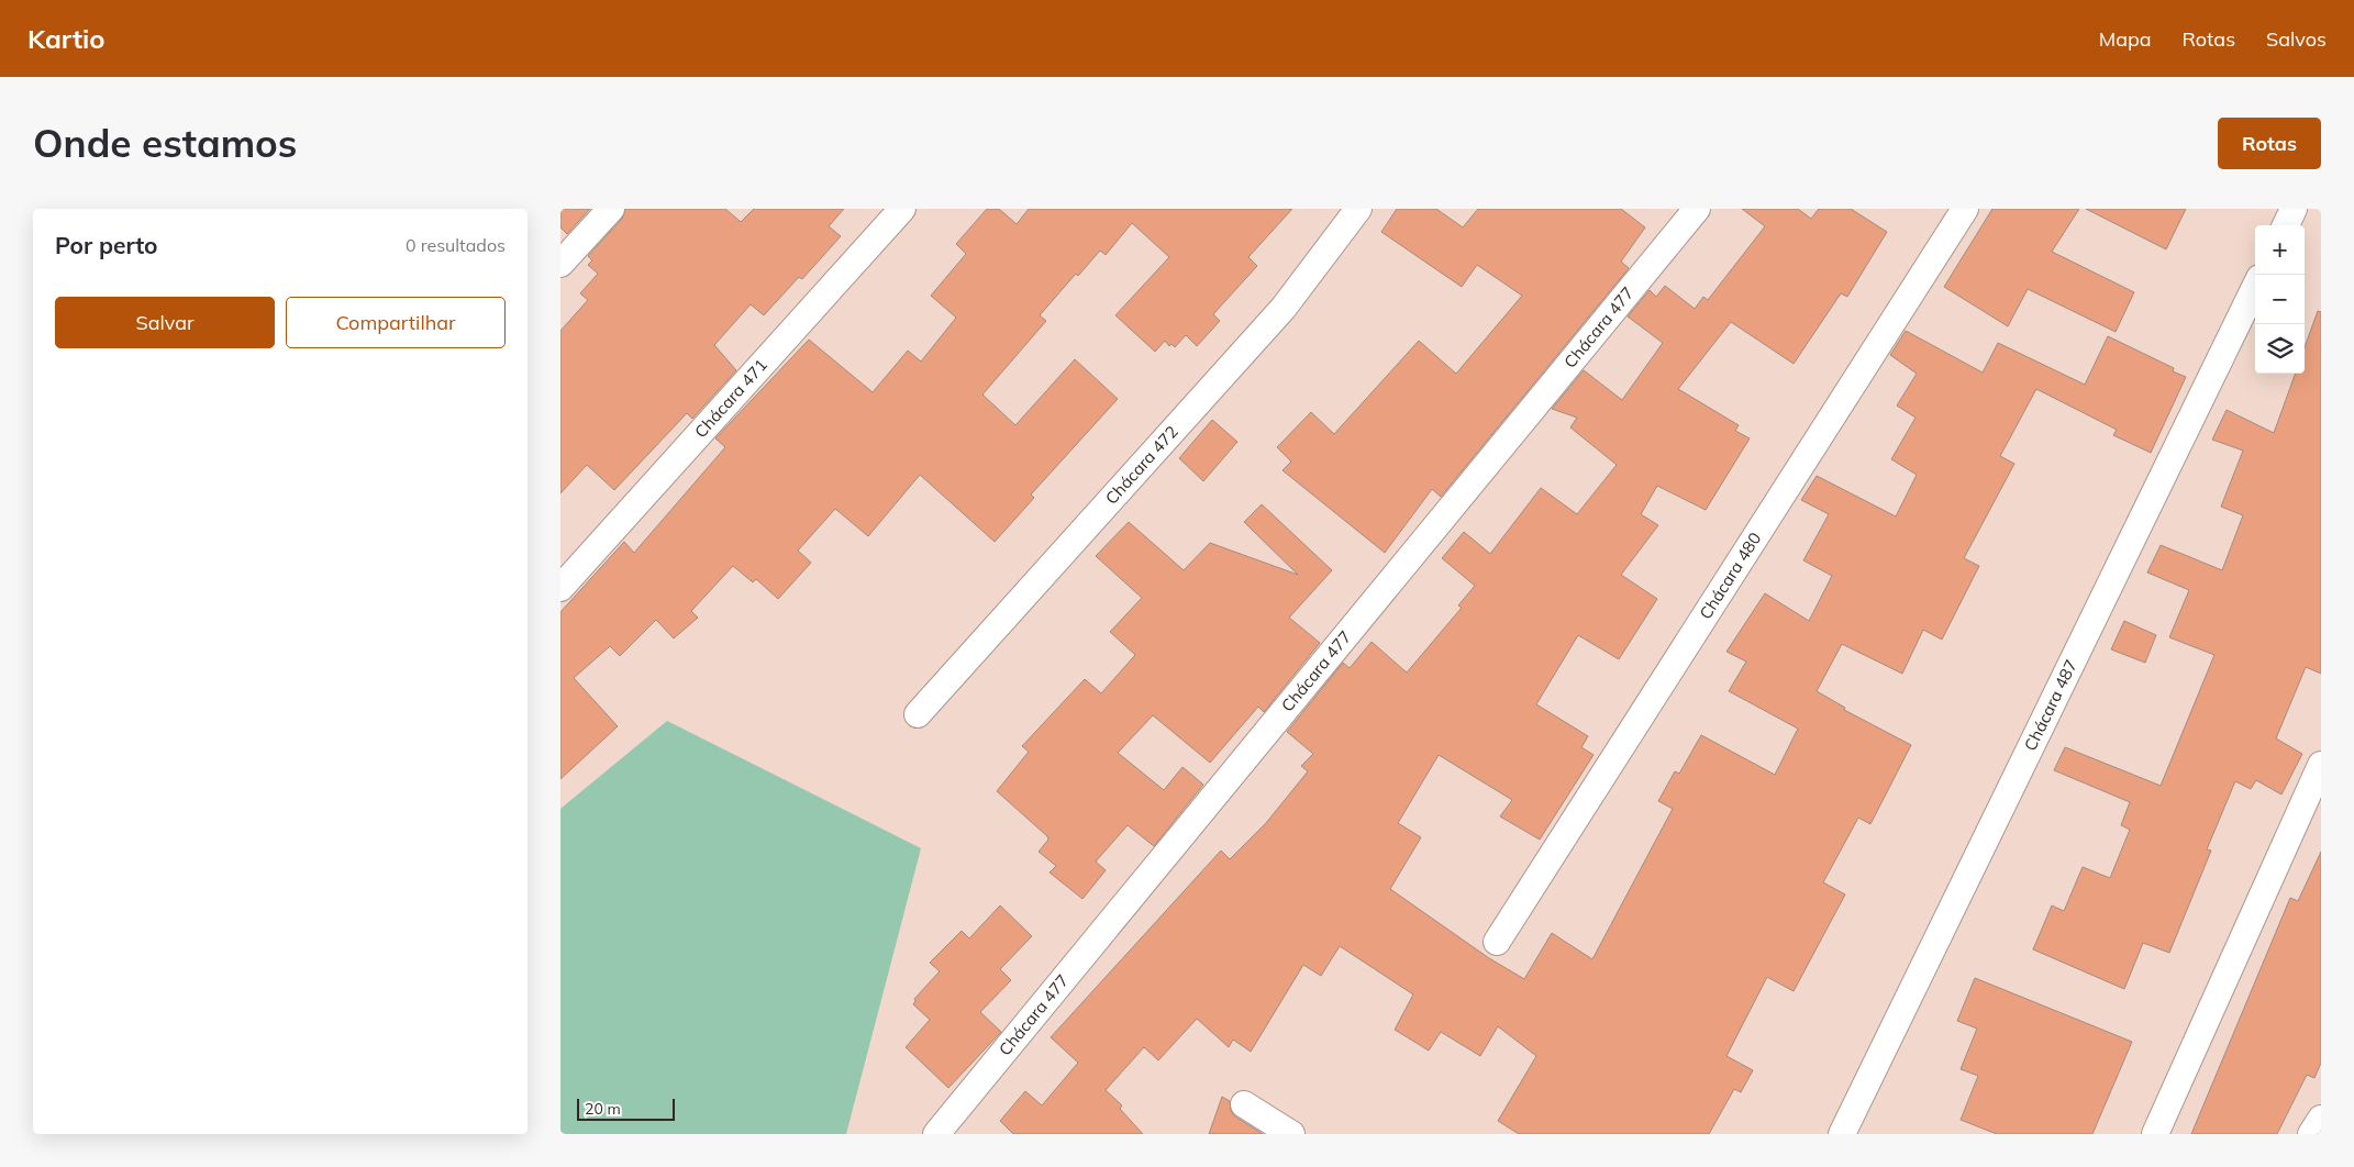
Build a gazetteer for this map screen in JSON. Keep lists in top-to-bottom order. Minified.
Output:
{"streets":{"street":["Chácara 477","Chácara 471","Chácara 472","Chácara 480","Chácara 487"]},"scale_bar":"20 m","page":{"header":"Kartio","nav":["Mapa","Rotas","Salvos"],"buttons":["Rotas",["Salvar","Compartilhar"]],"title":"Onde estamos","heading":["Por perto","0 resultados"],"map_buttons":["+","−"],"scale":"20 m"}}
